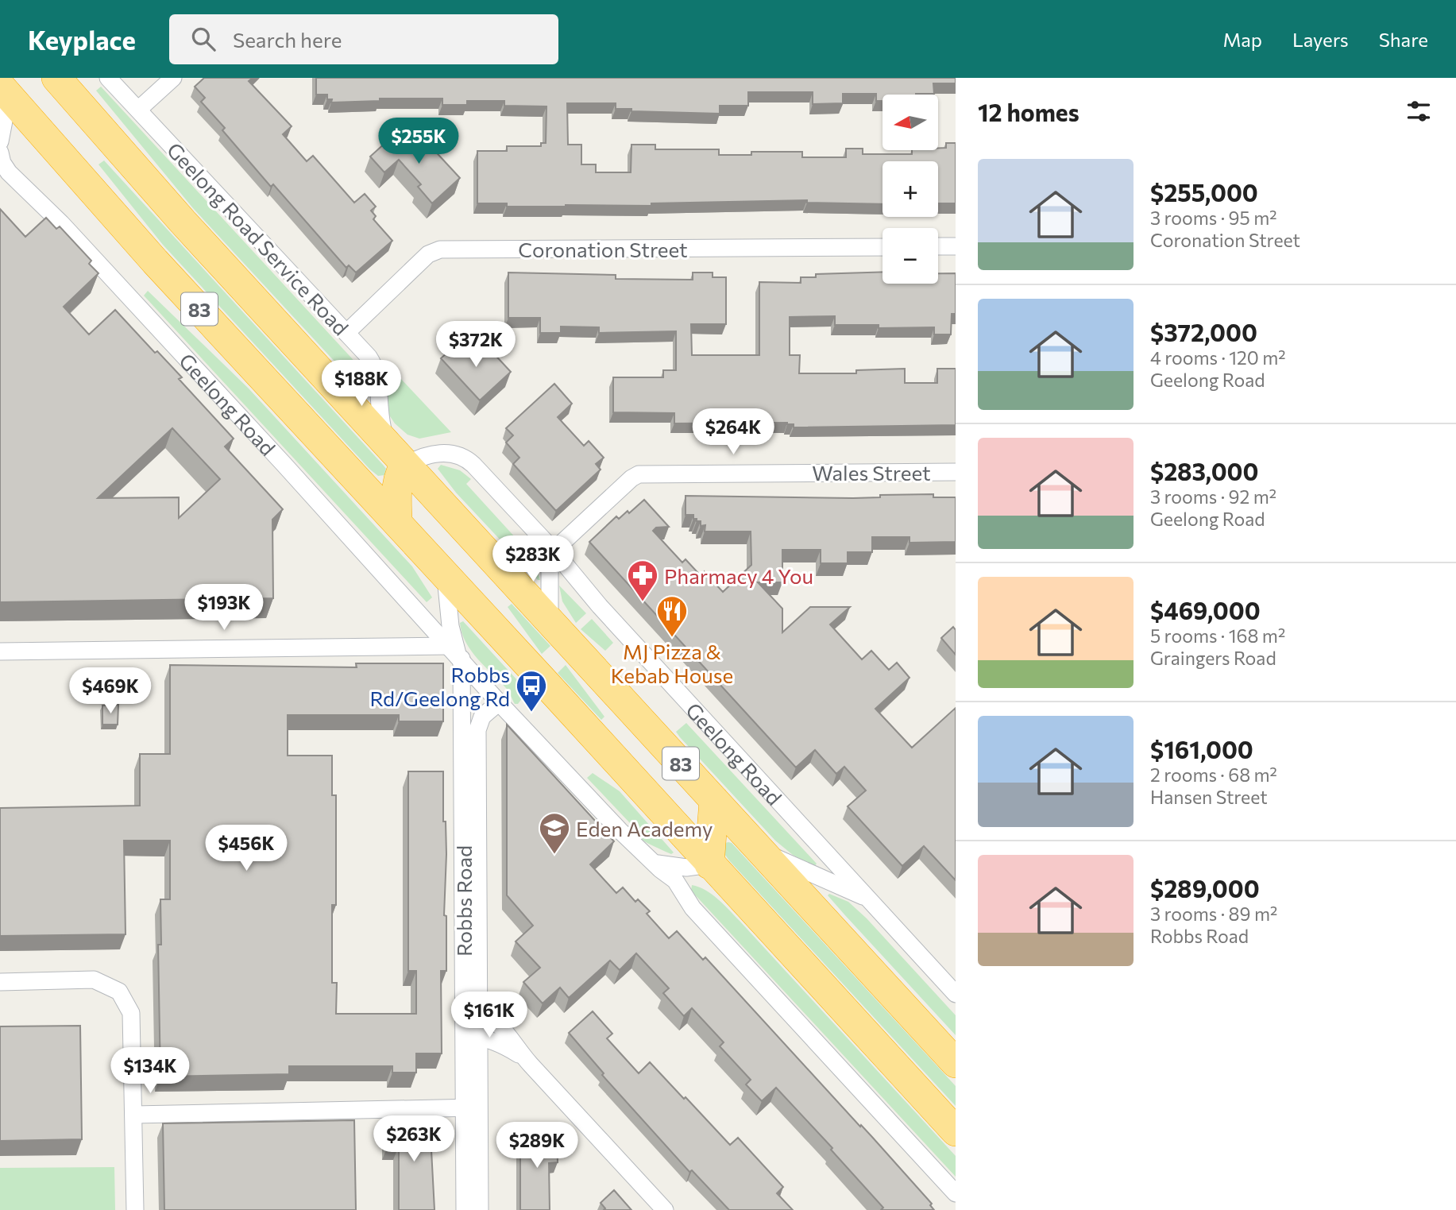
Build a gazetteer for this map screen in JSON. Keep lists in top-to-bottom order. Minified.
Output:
{"streets":{"highway":["83","Geelong Road"],"street":["Geelong Road Service Road","Coronation Street","Wales Street","Robbs Road"]},"crossings":[["Geelong Road Service Road","Coronation Street"],["Geelong Road Service Road","Geelong Road"],["Geelong Road","Wales Street"],["Geelong Road","Robbs Road"]],"places":{"pharmacy":["Pharmacy 4 You"],"restaurant":["MJ Pizza & Kebab House"],"bus stop":["Robbs Rd/Geelong Rd"],"school or university":["Eden Academy"]},"north":"left","page":{"header":"Keyplace","search":"Search here","nav":["Map","Layers","Share"],"heading":"12 homes","map_buttons":["+","−"],"price":["$255K","$372K","$188K","$264K","$283K","$193K","$469K","$456K","$161K","$134K","$263K","$289K"],"list":[{"name":"$255,000","note":"3 rooms · 95 m² · Coronation Street"},{"name":"$372,000","note":"4 rooms · 120 m² · Geelong Road"},{"name":"$283,000","note":"3 rooms · 92 m² · Geelong Road"},{"name":"$469,000","note":"5 rooms · 168 m² · Graingers Road"},{"name":"$161,000","note":"2 rooms · 68 m² · Hansen Street"},{"name":"$289,000","note":"3 rooms · 89 m² · Robbs Road"}]}}
